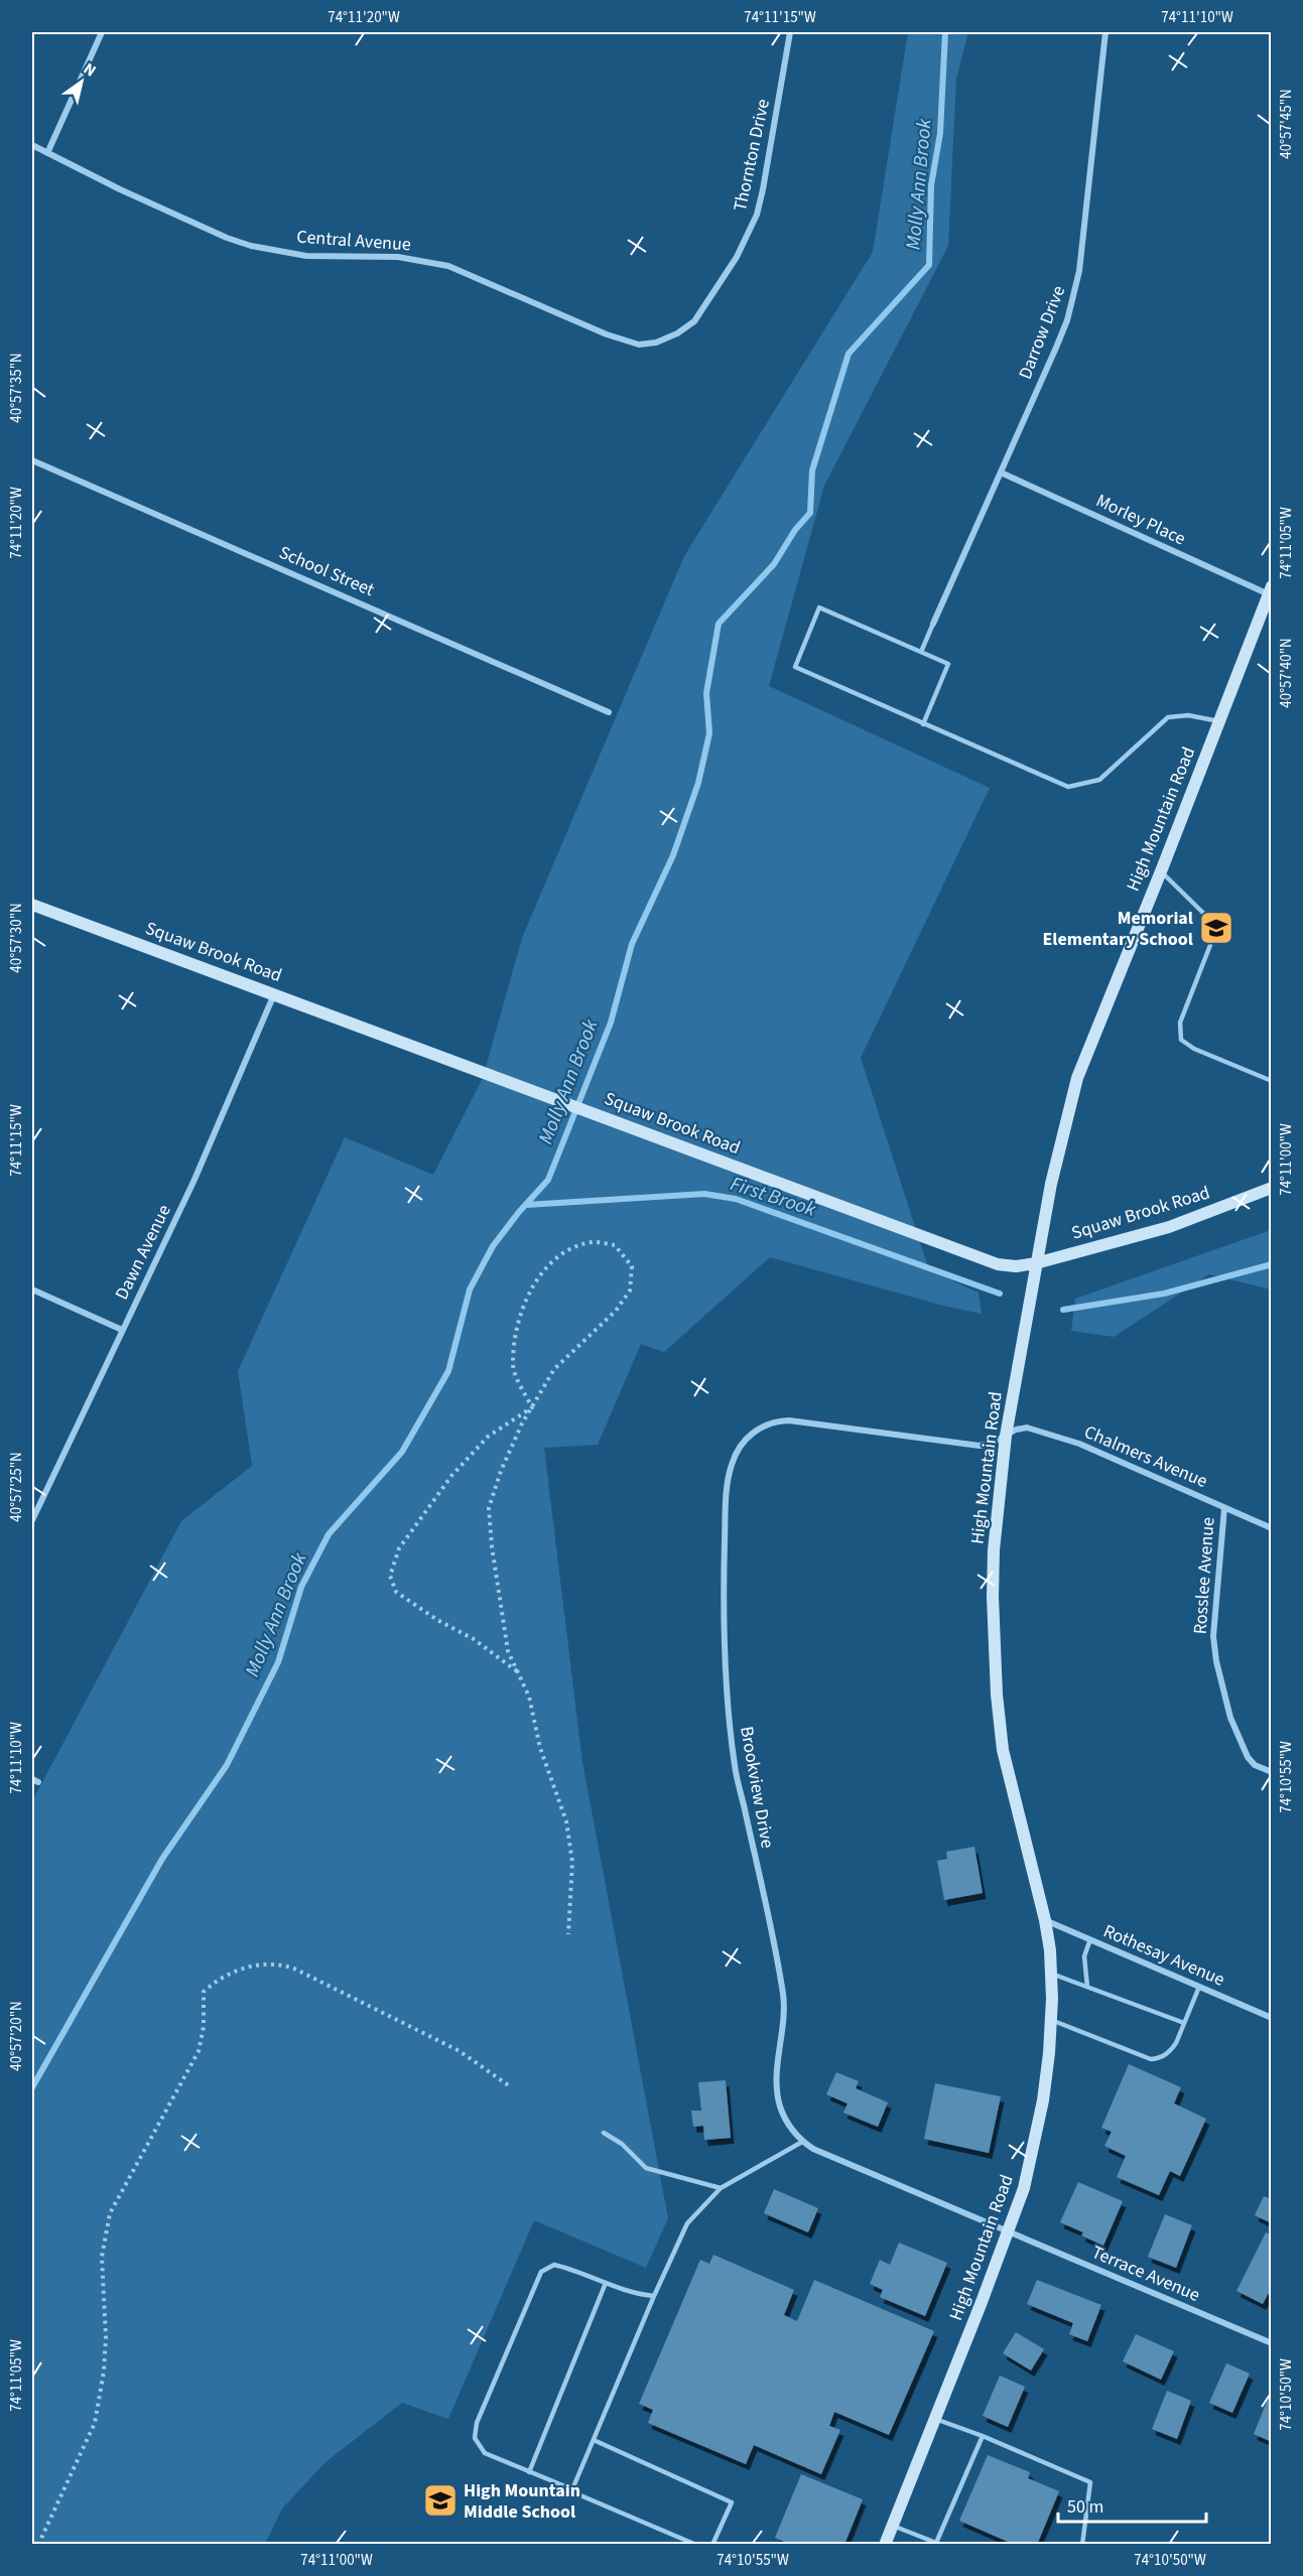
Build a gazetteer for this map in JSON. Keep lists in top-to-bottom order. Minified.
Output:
{"streets":{"street":["Thornton Drive","Central Avenue","Darrow Drive","Morley Place","School Street","High Mountain Road","Squaw Brook Road","Dawn Avenue","Chalmers Avenue","Rosslee Avenue","Brookview Drive","Rothesay Avenue","Terrace Avenue"]},"crossings":[["Thornton Drive","Central Avenue"],["Darrow Drive","Morley Place"],["Morley Place","High Mountain Road"],["High Mountain Road","Squaw Brook Road"],["High Mountain Road","Chalmers Avenue"],["High Mountain Road","Brookview Drive"],["High Mountain Road","Rothesay Avenue"],["High Mountain Road","Terrace Avenue"],["Squaw Brook Road","Dawn Avenue"],["Chalmers Avenue","Rosslee Avenue"],["Chalmers Avenue","Brookview Drive"],["Brookview Drive","Terrace Avenue"]],"water":["Molly Ann Brook","First Brook"],"places":{"school or university":["Memorial Elementary School","High Mountain Middle School"]},"scale_bar":"50 m","north":"top right","coordinates":["74°11'20\"W","74°11'15\"W","74°11'10\"W","40°57'45\"N","40°57'35\"N","74°11'05\"W","40°57'40\"N","40°57'30\"N","74°11'00\"W","40°57'25\"N","74°10'55\"W","40°57'20\"N","74°10'50\"W"]}
